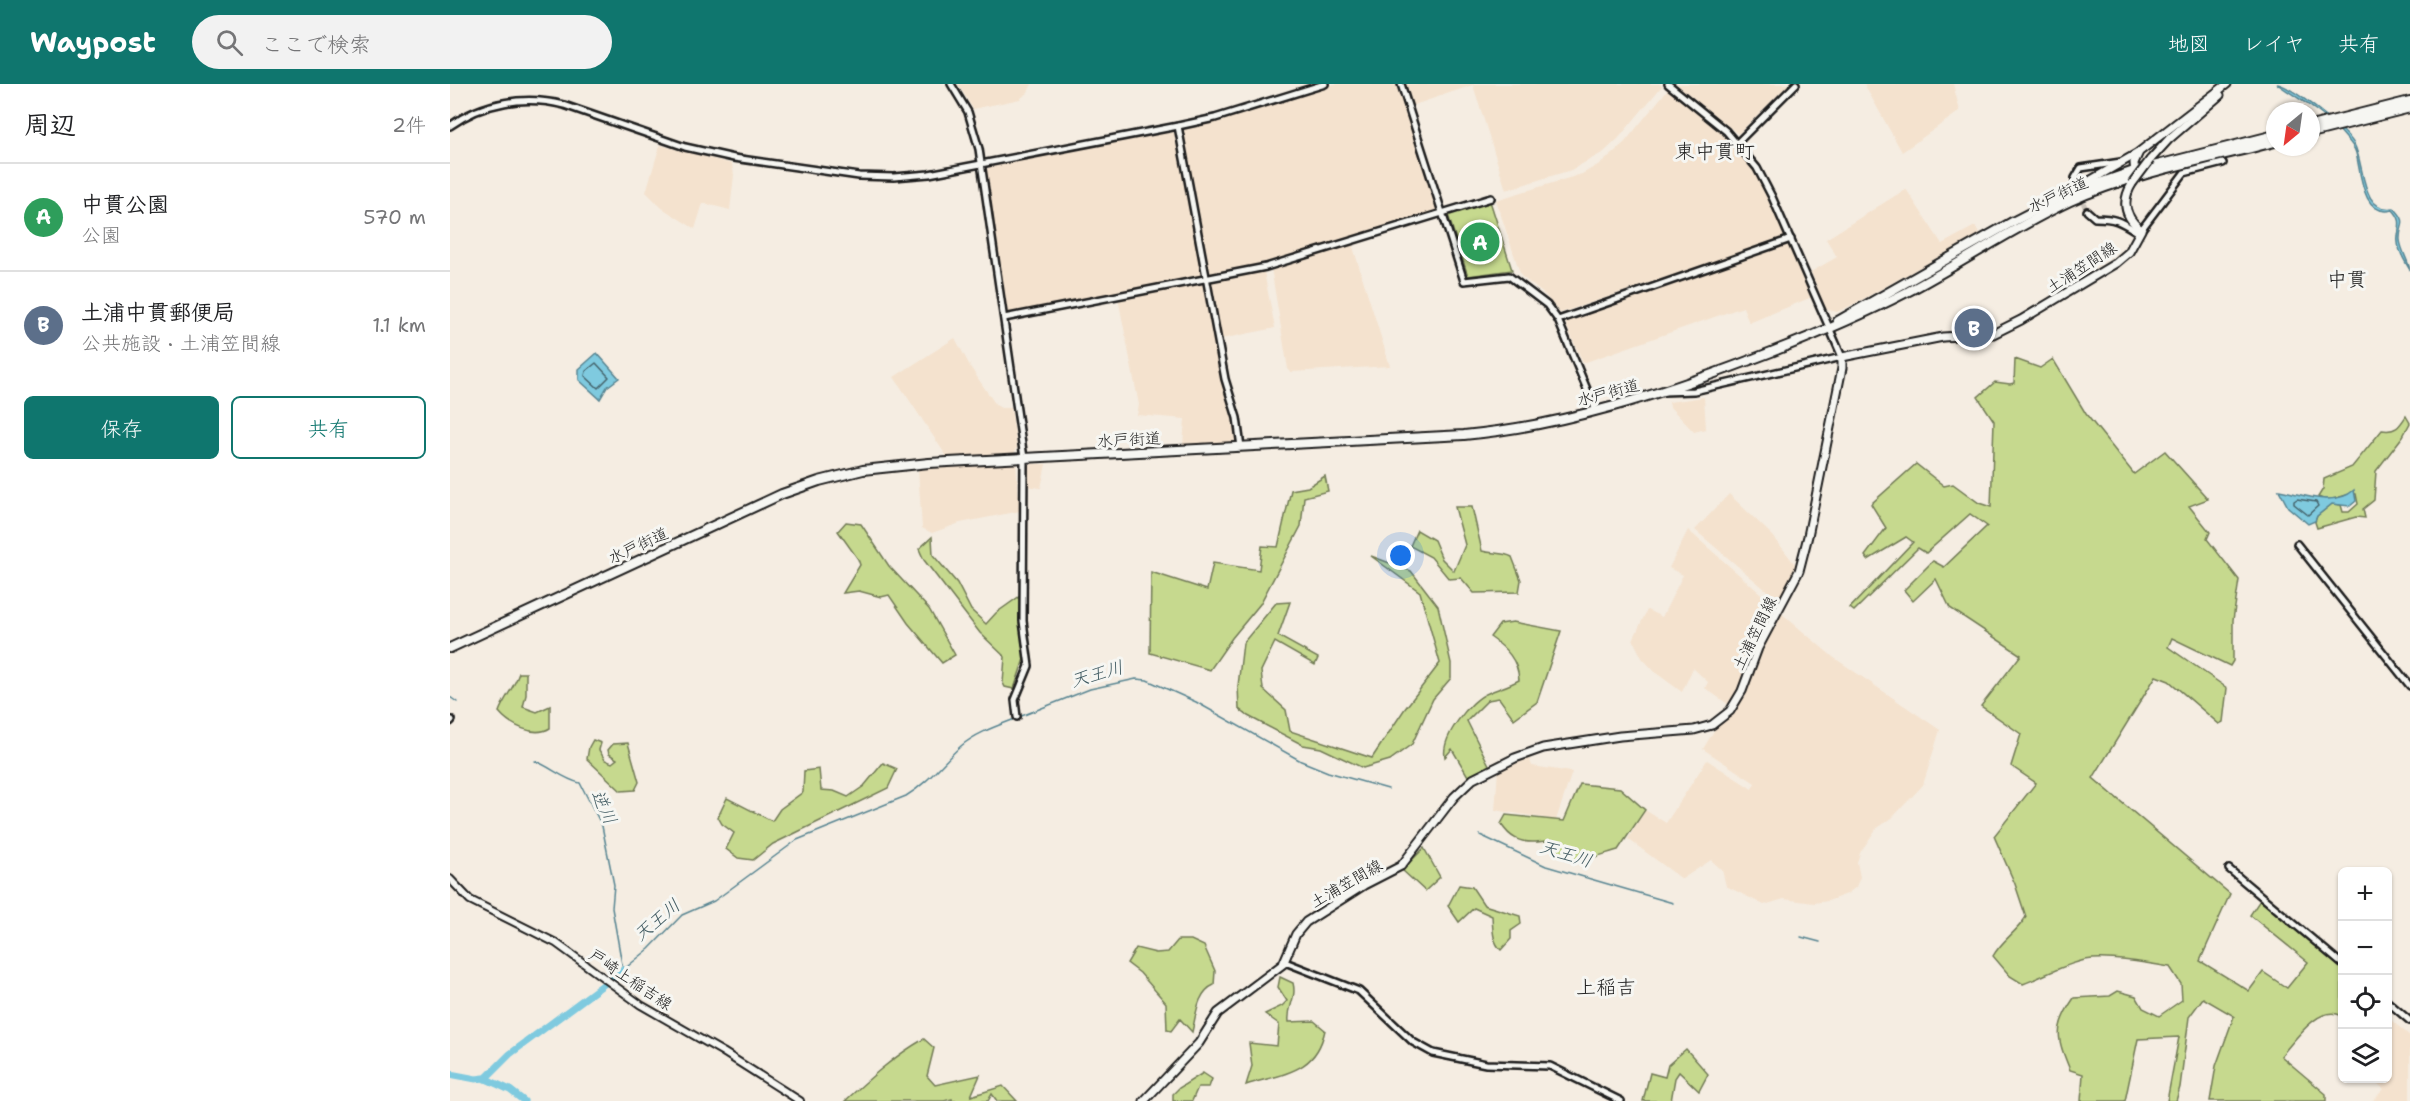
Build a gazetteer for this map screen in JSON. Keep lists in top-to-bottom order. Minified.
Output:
{"streets":{"highway":["水戸街道"],"main road":["土浦笠間線","戸崎上稲吉線"]},"districts":["東中貫町","中貫","上稲吉"],"water":["天王川","逆川"],"north":"bottom left","page":{"header":"Waypost","search":"ここで検索","nav":["地図","レイヤ","共有"],"heading":["周辺","2件"],"list":[{"mark":"A","name":"中貫公園","note":"公園","value":"570 m"},{"mark":"B","name":"土浦中貫郵便局","note":"公共施設 · 土浦笠間線","value":"1.1 km"}],"pins":["A","B"],"buttons":["保存","共有"],"map_buttons":["+","−"]}}
